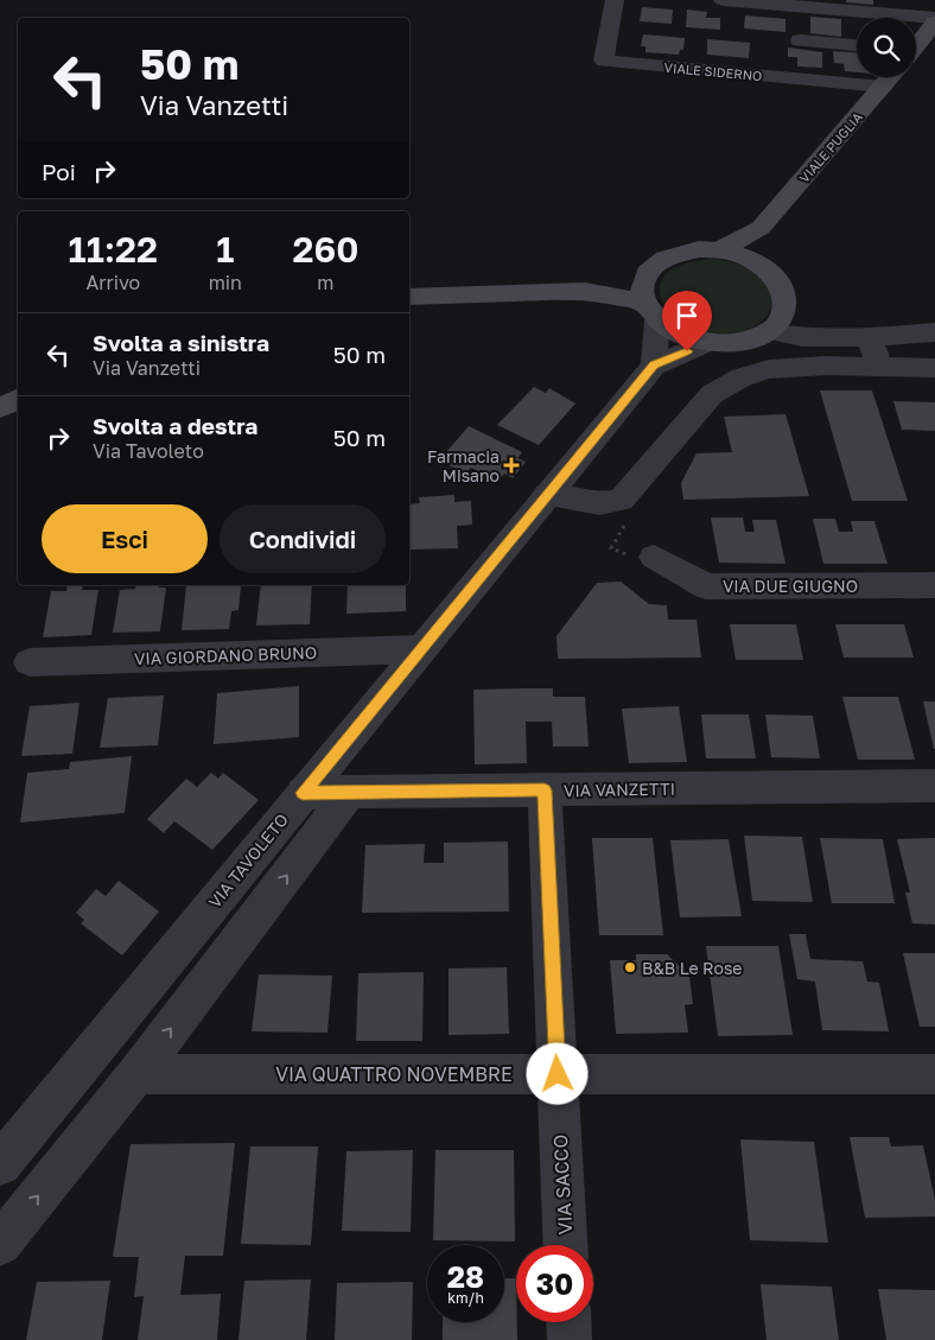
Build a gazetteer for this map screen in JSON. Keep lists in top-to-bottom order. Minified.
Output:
{"streets":{"main road":["VIALE PUGLIA"],"street":["VIALE SIDERNO","VIA DUE GIUGNO","VIA GIORDANO BRUNO","VIA VANZETTI","VIA TAVOLETO","VIA QUATTRO NOVEMBRE","VIA SACCO"]},"crossings":[["VIALE SIDERNO","VIALE PUGLIA"],["VIALE PUGLIA","VIA TAVOLETO"],["VIA GIORDANO BRUNO","VIA TAVOLETO"],["VIA VANZETTI","VIA TAVOLETO"],["VIA VANZETTI","VIA SACCO"],["VIA QUATTRO NOVEMBRE","VIA SACCO"]],"places":{"health":["Farmacia Misano"],"other":["B&B Le Rose"]},"page":{"turn":["50 m","Via Vanzetti"],"then":"Poi","eta":["11:22","Arrivo","1","min","260","m"],"list":[{"name":"Svolta a sinistra","note":"Via Vanzetti","value":"50 m"},{"name":"Svolta a destra","note":"Via Tavoleto","value":"50 m"}],"buttons":["Esci","Condividi"],"speed":"28 km/h","limit":"30"}}
